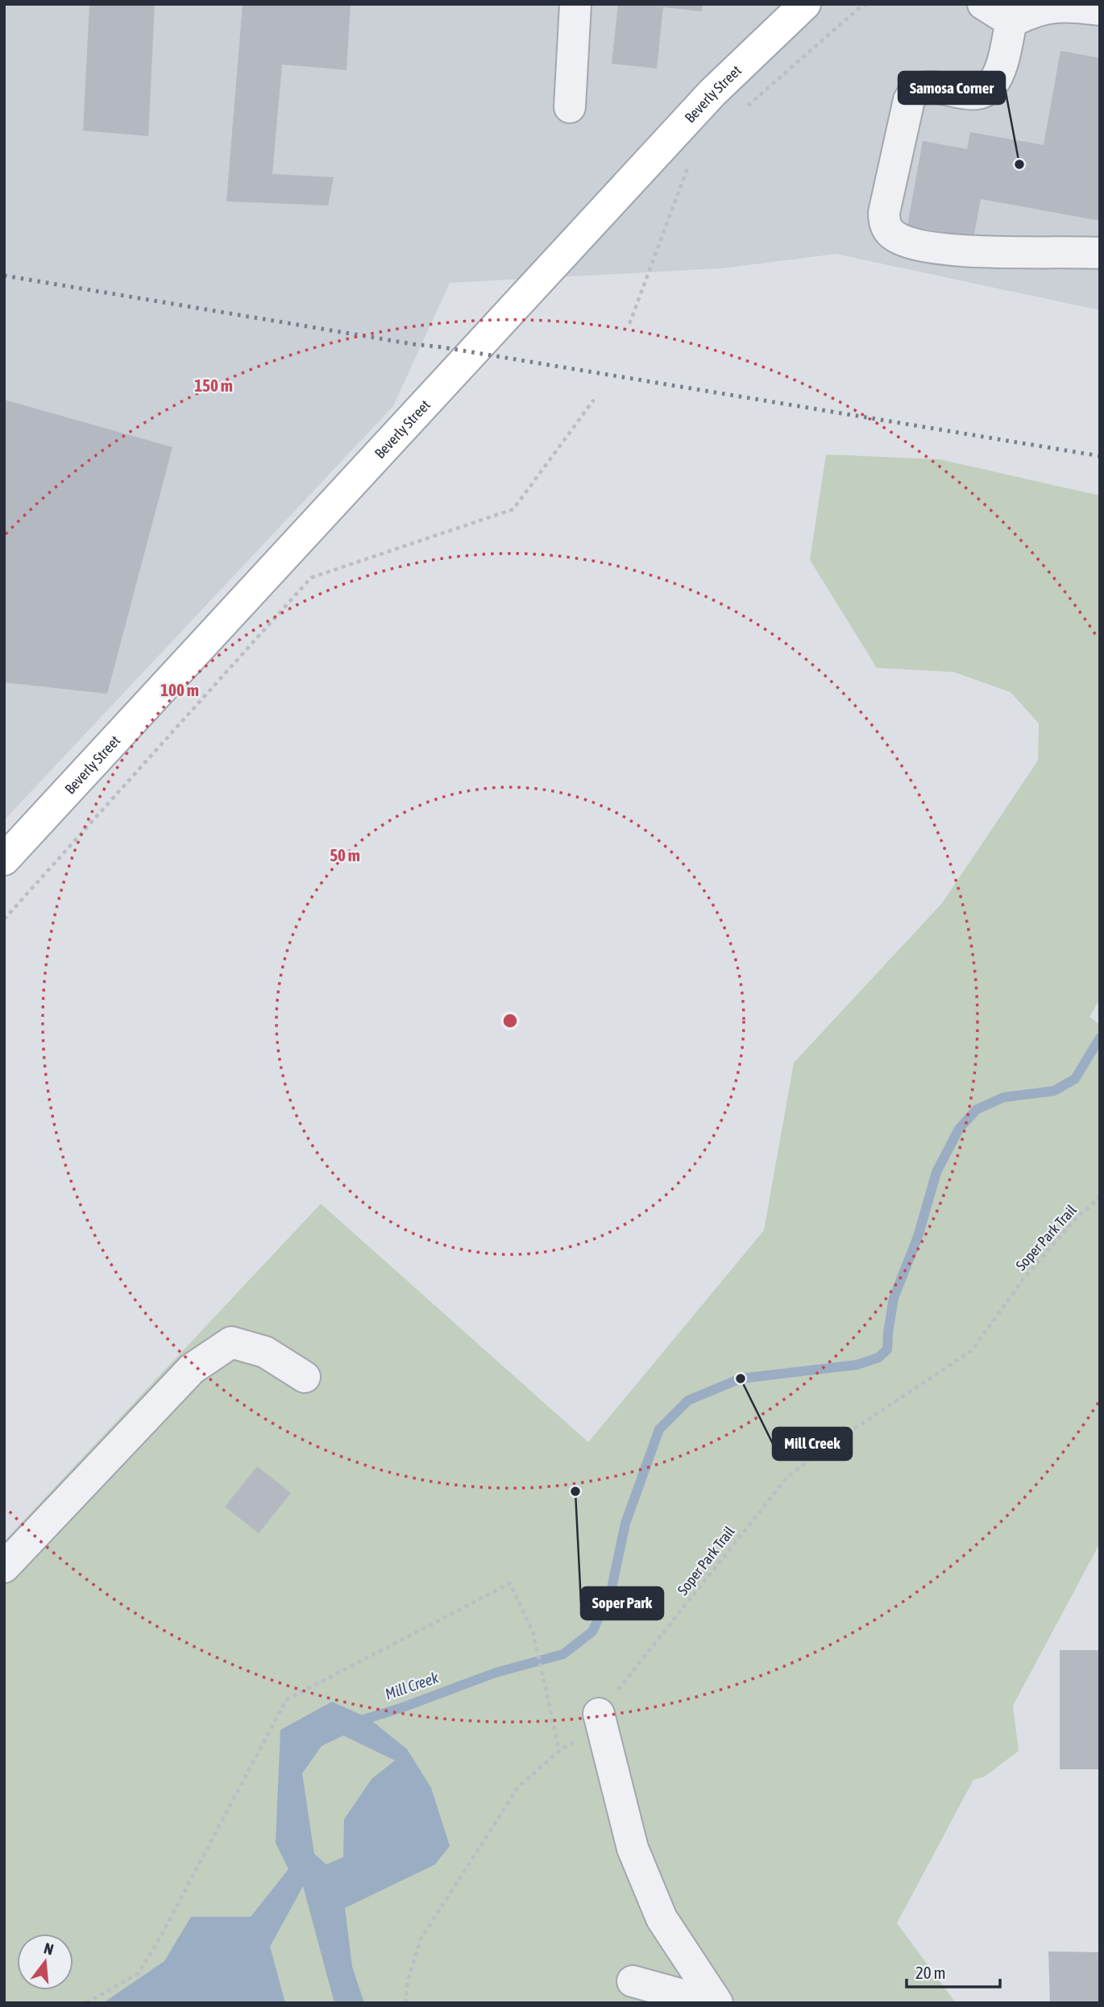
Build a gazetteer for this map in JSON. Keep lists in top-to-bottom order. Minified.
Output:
{"streets":{"main road":["Beverly Street"],"path":["Soper Park Trail"]},"water":["Mill Creek"],"places":["Samosa Corner","Mill Creek","Soper Park"],"scale_bar":"20 m","north":"top","rings":["150 m","100 m","50 m"]}
